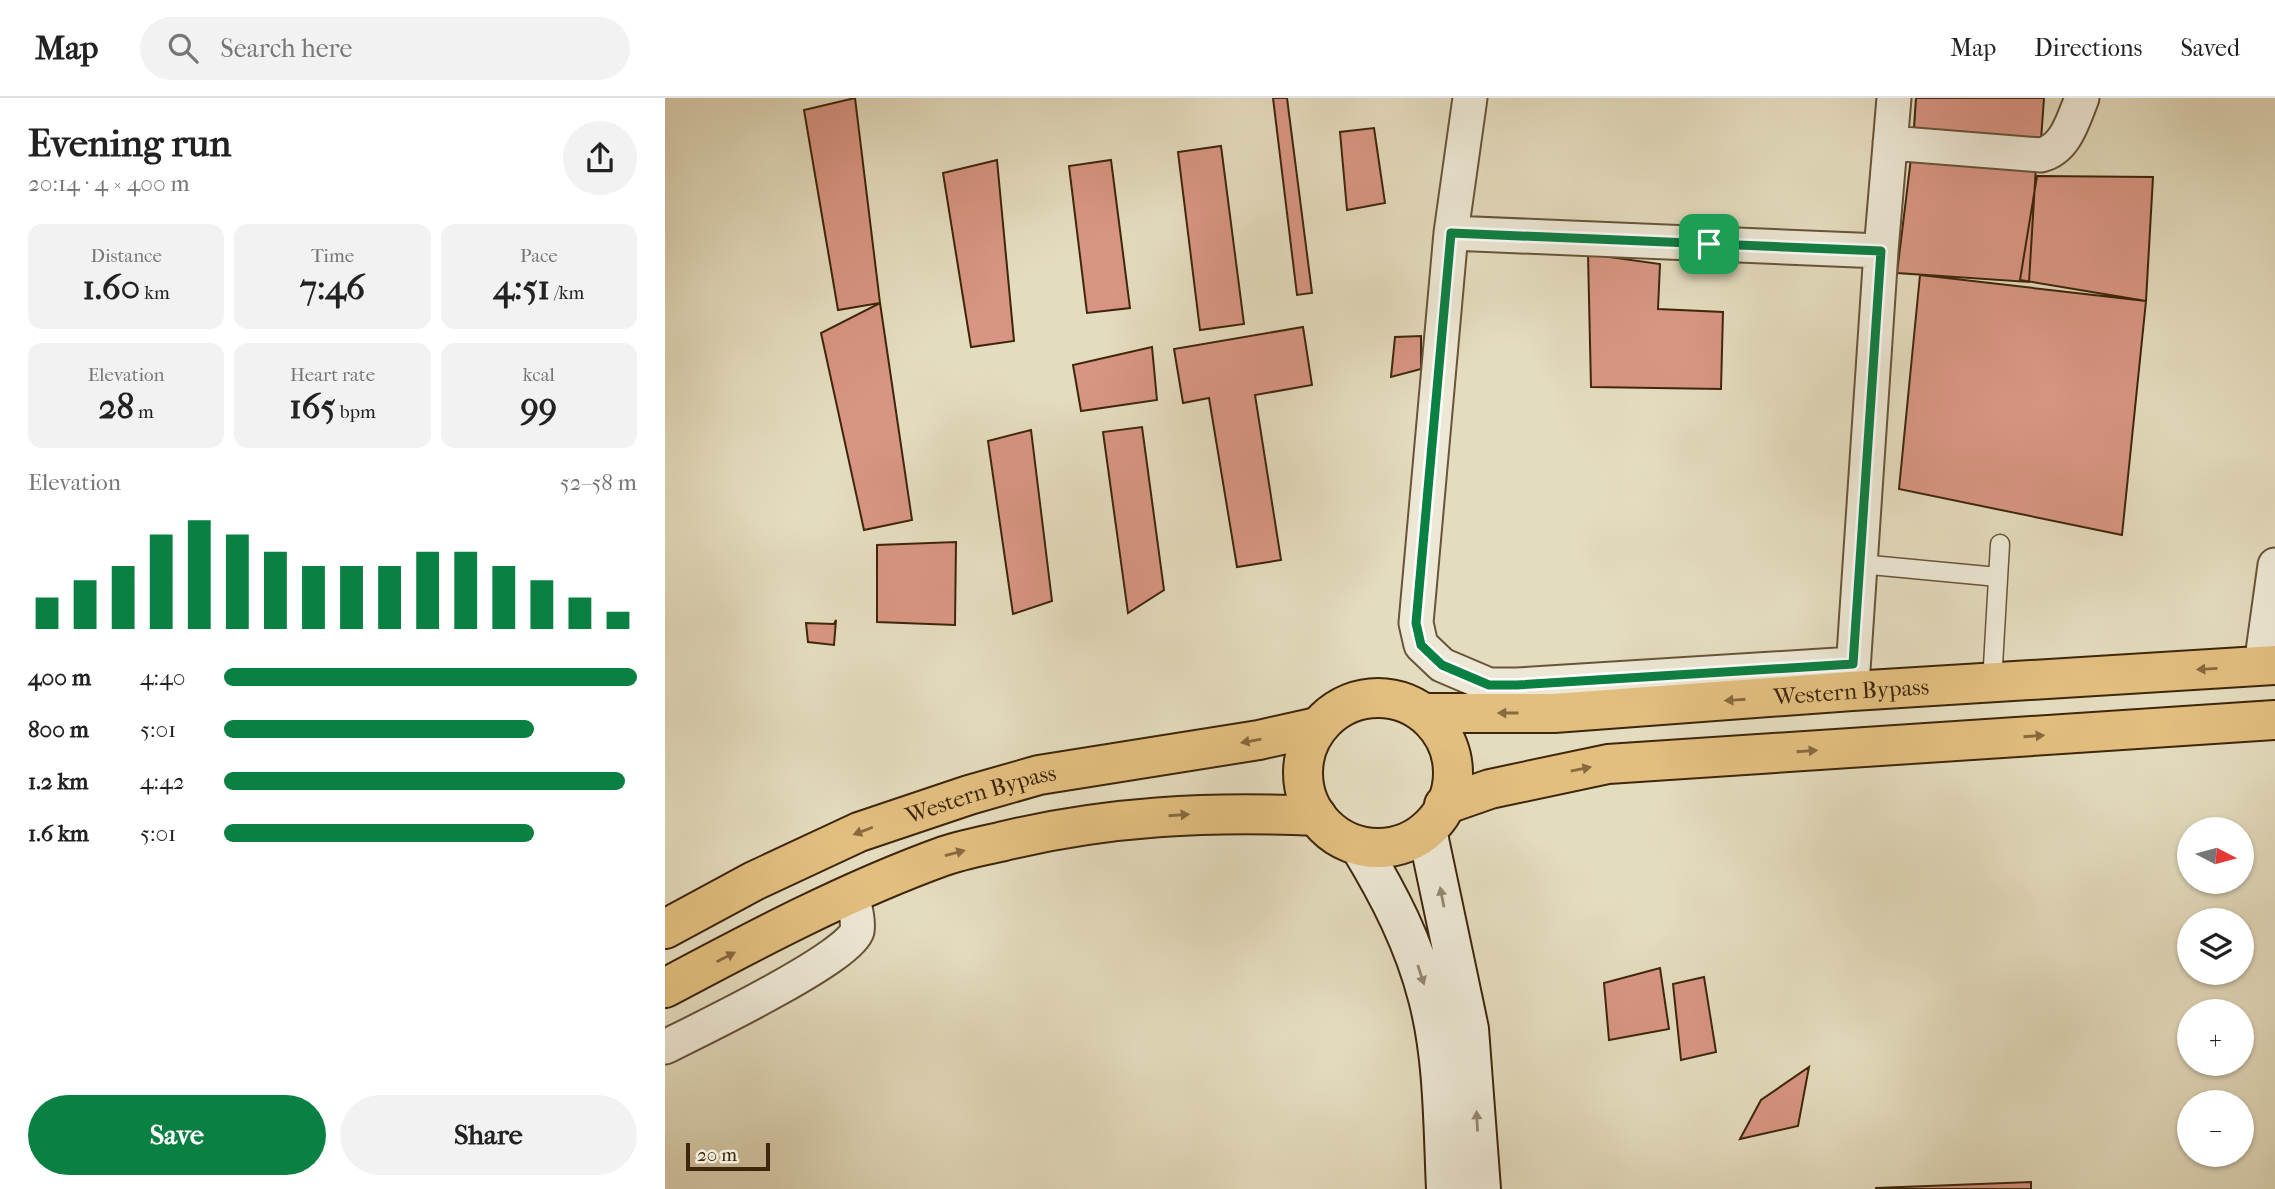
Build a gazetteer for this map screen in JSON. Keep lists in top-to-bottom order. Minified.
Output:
{"streets":{"main road":["Western Bypass"]},"scale_bar":"20 m","north":"right","page":{"header":"Map","search":"Search here","nav":["Map","Directions","Saved"],"heading":["Evening run","20:14 · 4 × 400 m"],"stats":[["Distance","1.60 km"],["Time","7:46"],["Pace","4:51 /km"],["Elevation","28 m"],["Heart rate","165 bpm"],["kcal","99"]],"chart":["Elevation","52–58 m"],"list":[{"name":"400 m","note":"4:40"},{"name":"800 m","note":"5:01"},{"name":"1.2 km","note":"4:42"},{"name":"1.6 km","note":"5:01"}],"map_buttons":["+","−"],"buttons":["Save","Share"],"scale":"20 m"}}
